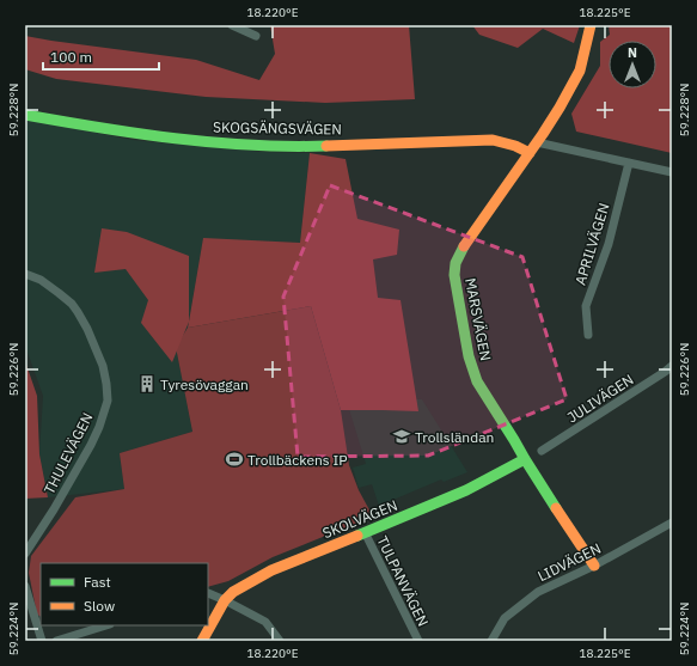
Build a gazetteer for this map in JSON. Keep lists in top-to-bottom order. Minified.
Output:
{"streets":{"street":["SKOGSÄNGSVÄGEN","APRILVÄGEN","MARSVÄGEN","JULIVÄGEN","THULEVÄGEN","SKOLVÄGEN","LIDVÄGEN","TULPANVÄGEN"]},"crossings":[["SKOGSÄNGSVÄGEN","MARSVÄGEN"],["MARSVÄGEN","SKOLVÄGEN"],["MARSVÄGEN","LIDVÄGEN"],["SKOLVÄGEN","TULPANVÄGEN"]],"places":{"building":["Tyresövaggan"],"school or university":["Trollsländan"],"sports":["Trollbäckens IP"]},"legend":["Fast","Slow"],"scale_bar":"100 m","north":"top","coordinates":["18.220°E","18.225°E","59.228°N","59.226°N","59.224°N"]}
